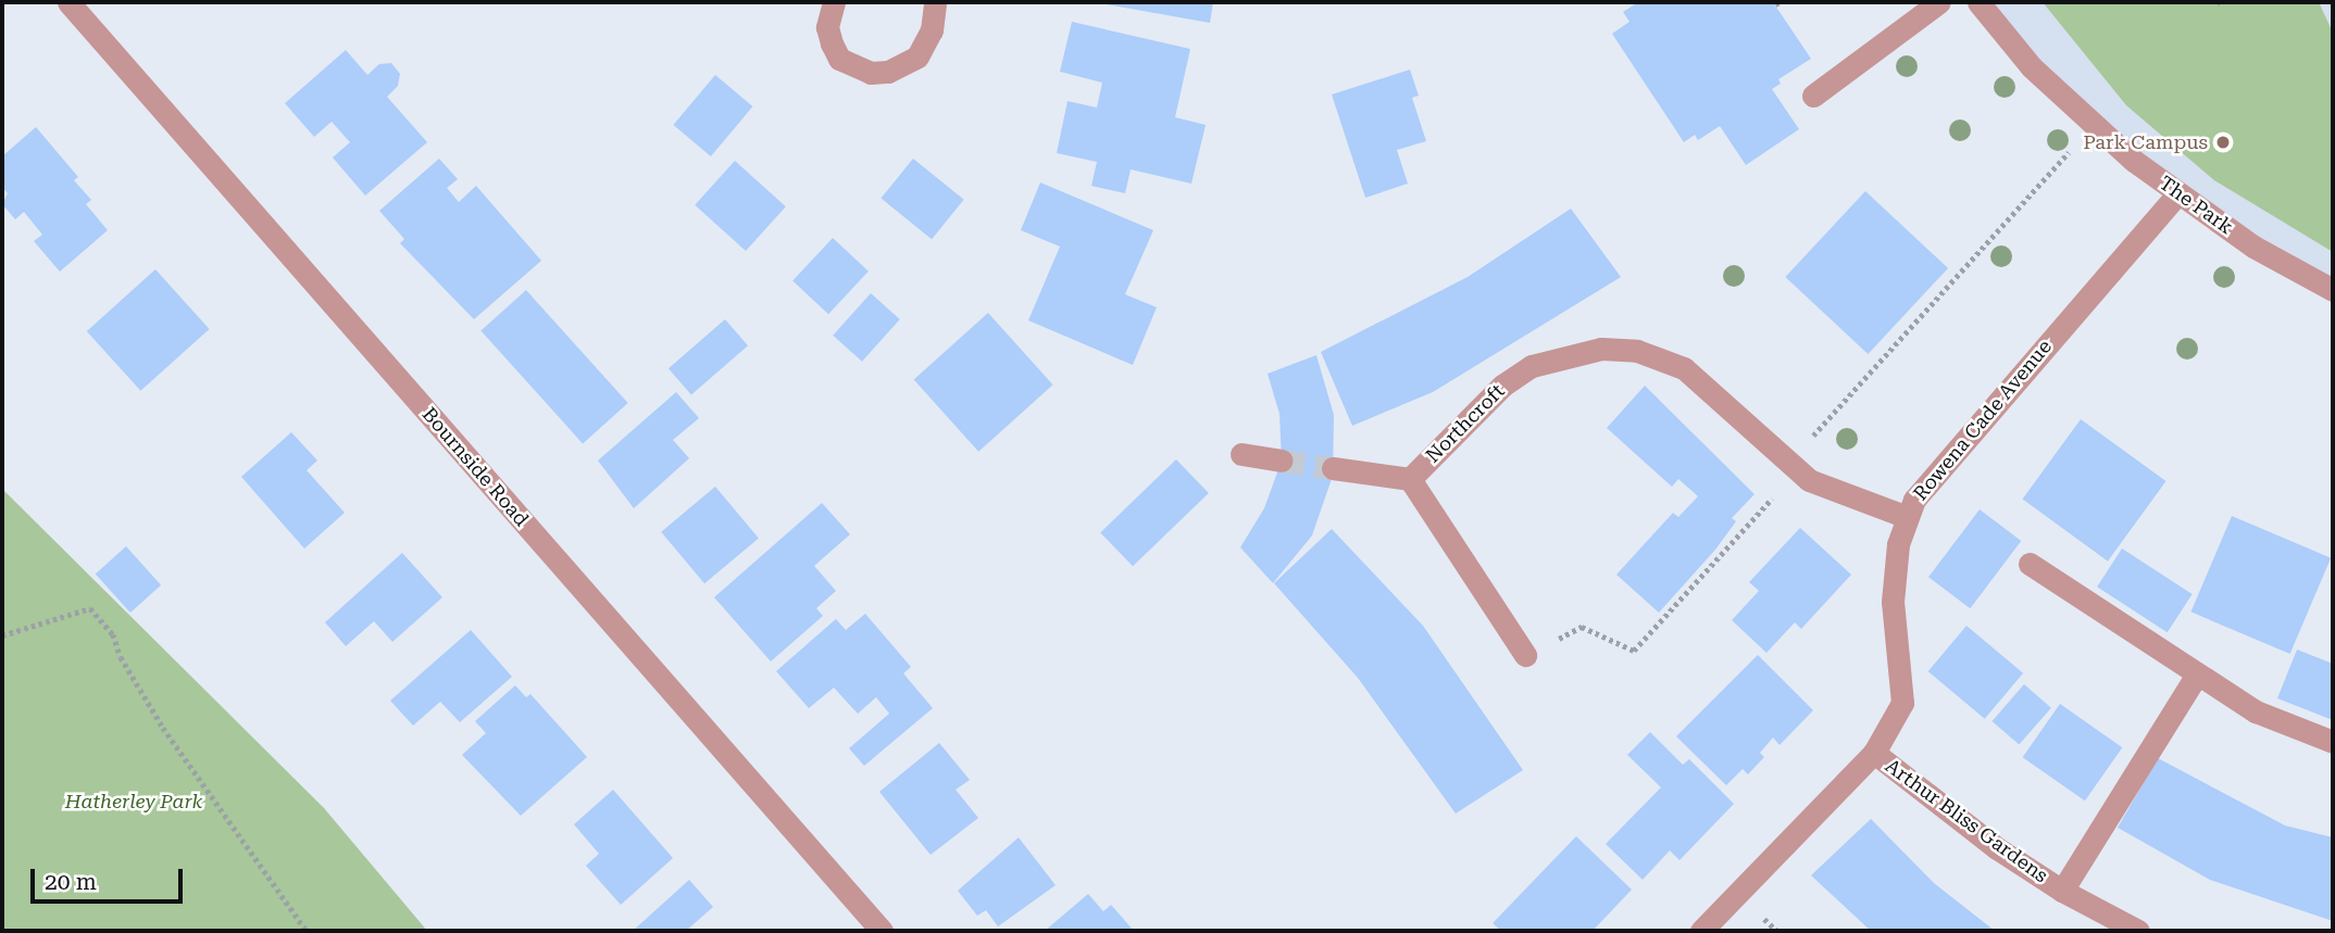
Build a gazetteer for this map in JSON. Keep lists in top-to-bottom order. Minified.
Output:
{"streets":{"street":["The Park","Rowena Cade Avenue","Northcroft","Bournside Road","Arthur Bliss Gardens"]},"crossings":[["The Park","Rowena Cade Avenue"],["Rowena Cade Avenue","Northcroft"],["Rowena Cade Avenue","Arthur Bliss Gardens"]],"parks":["Hatherley Park"],"places":["Park Campus"],"scale_bar":"20 m"}
